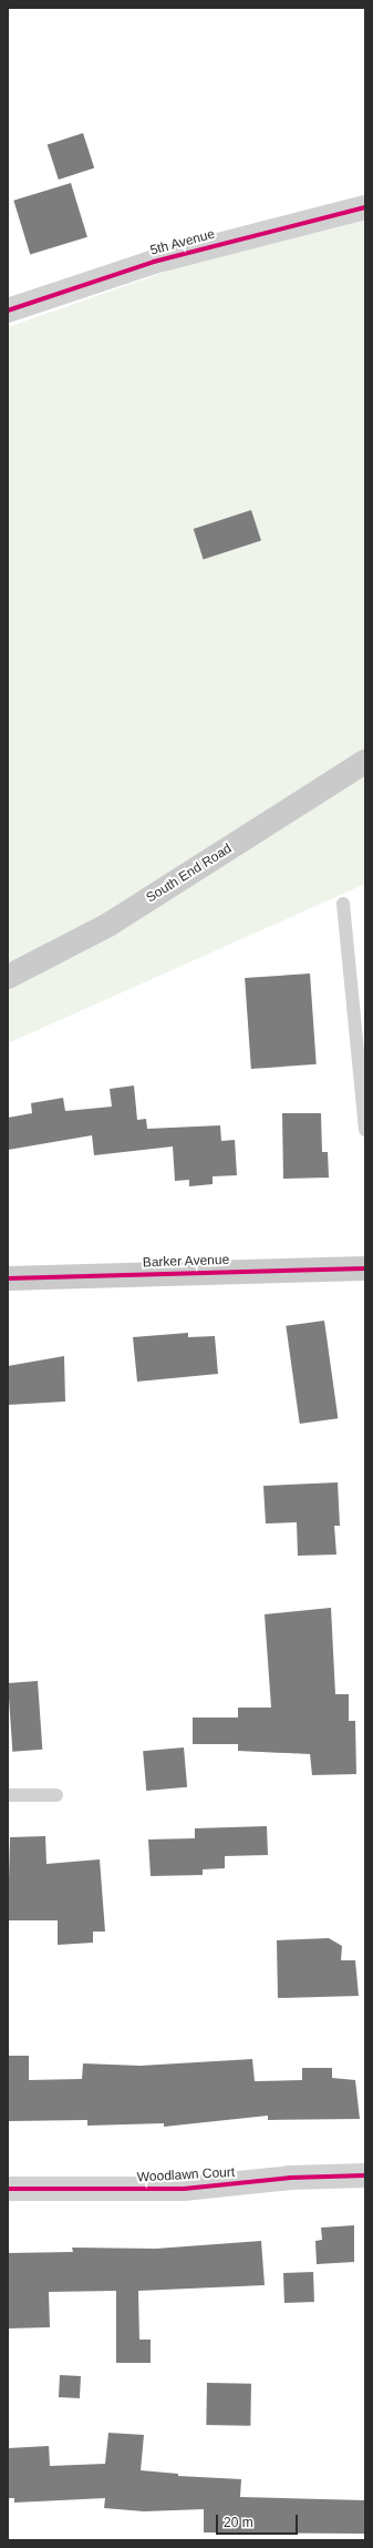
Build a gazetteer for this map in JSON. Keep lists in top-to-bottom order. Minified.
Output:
{"streets":{"main road":["South End Road","Barker Avenue"],"street":["5th Avenue","Woodlawn Court"]},"scale_bar":"20 m"}
